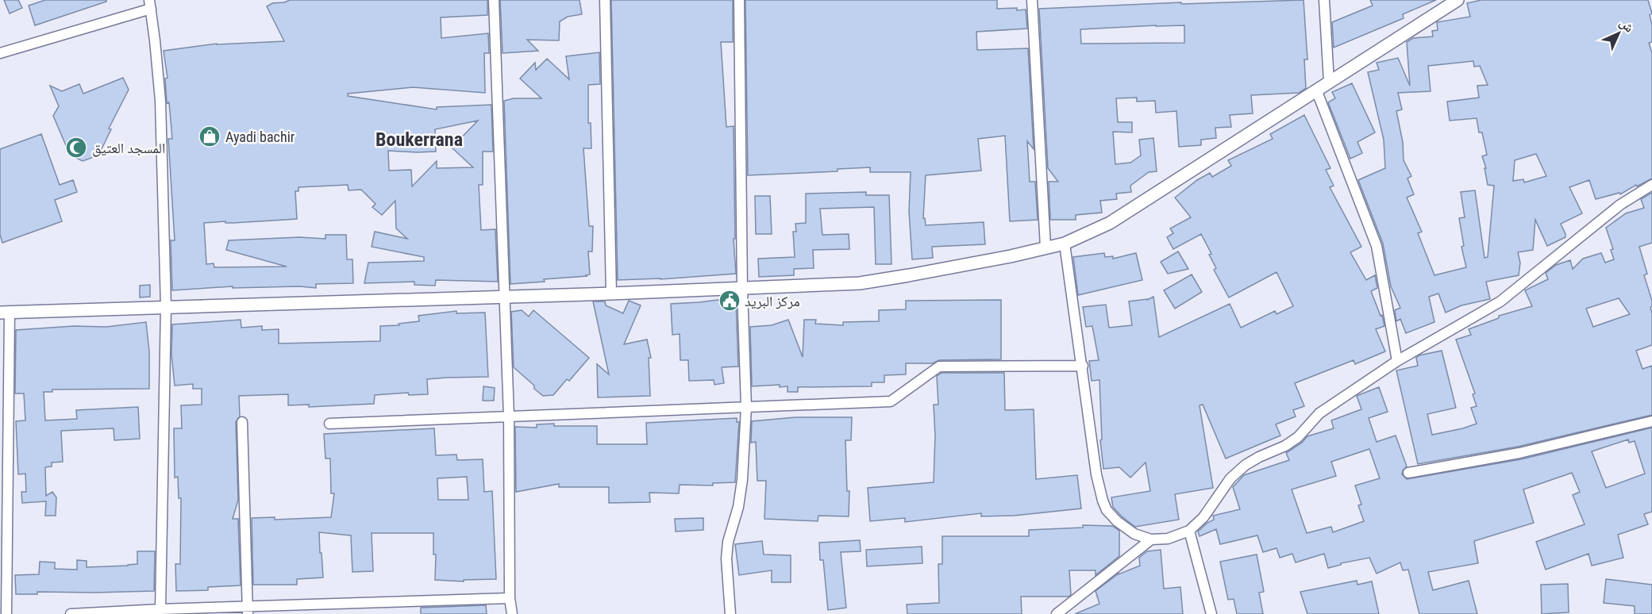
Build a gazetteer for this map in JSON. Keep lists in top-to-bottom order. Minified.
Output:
{"districts":["Boukerrana"],"places":{"shop":["Ayadi bachir"],"mosque":["المسجد العتيق"],"public building":["مركز البريد"]},"north":"top right"}
